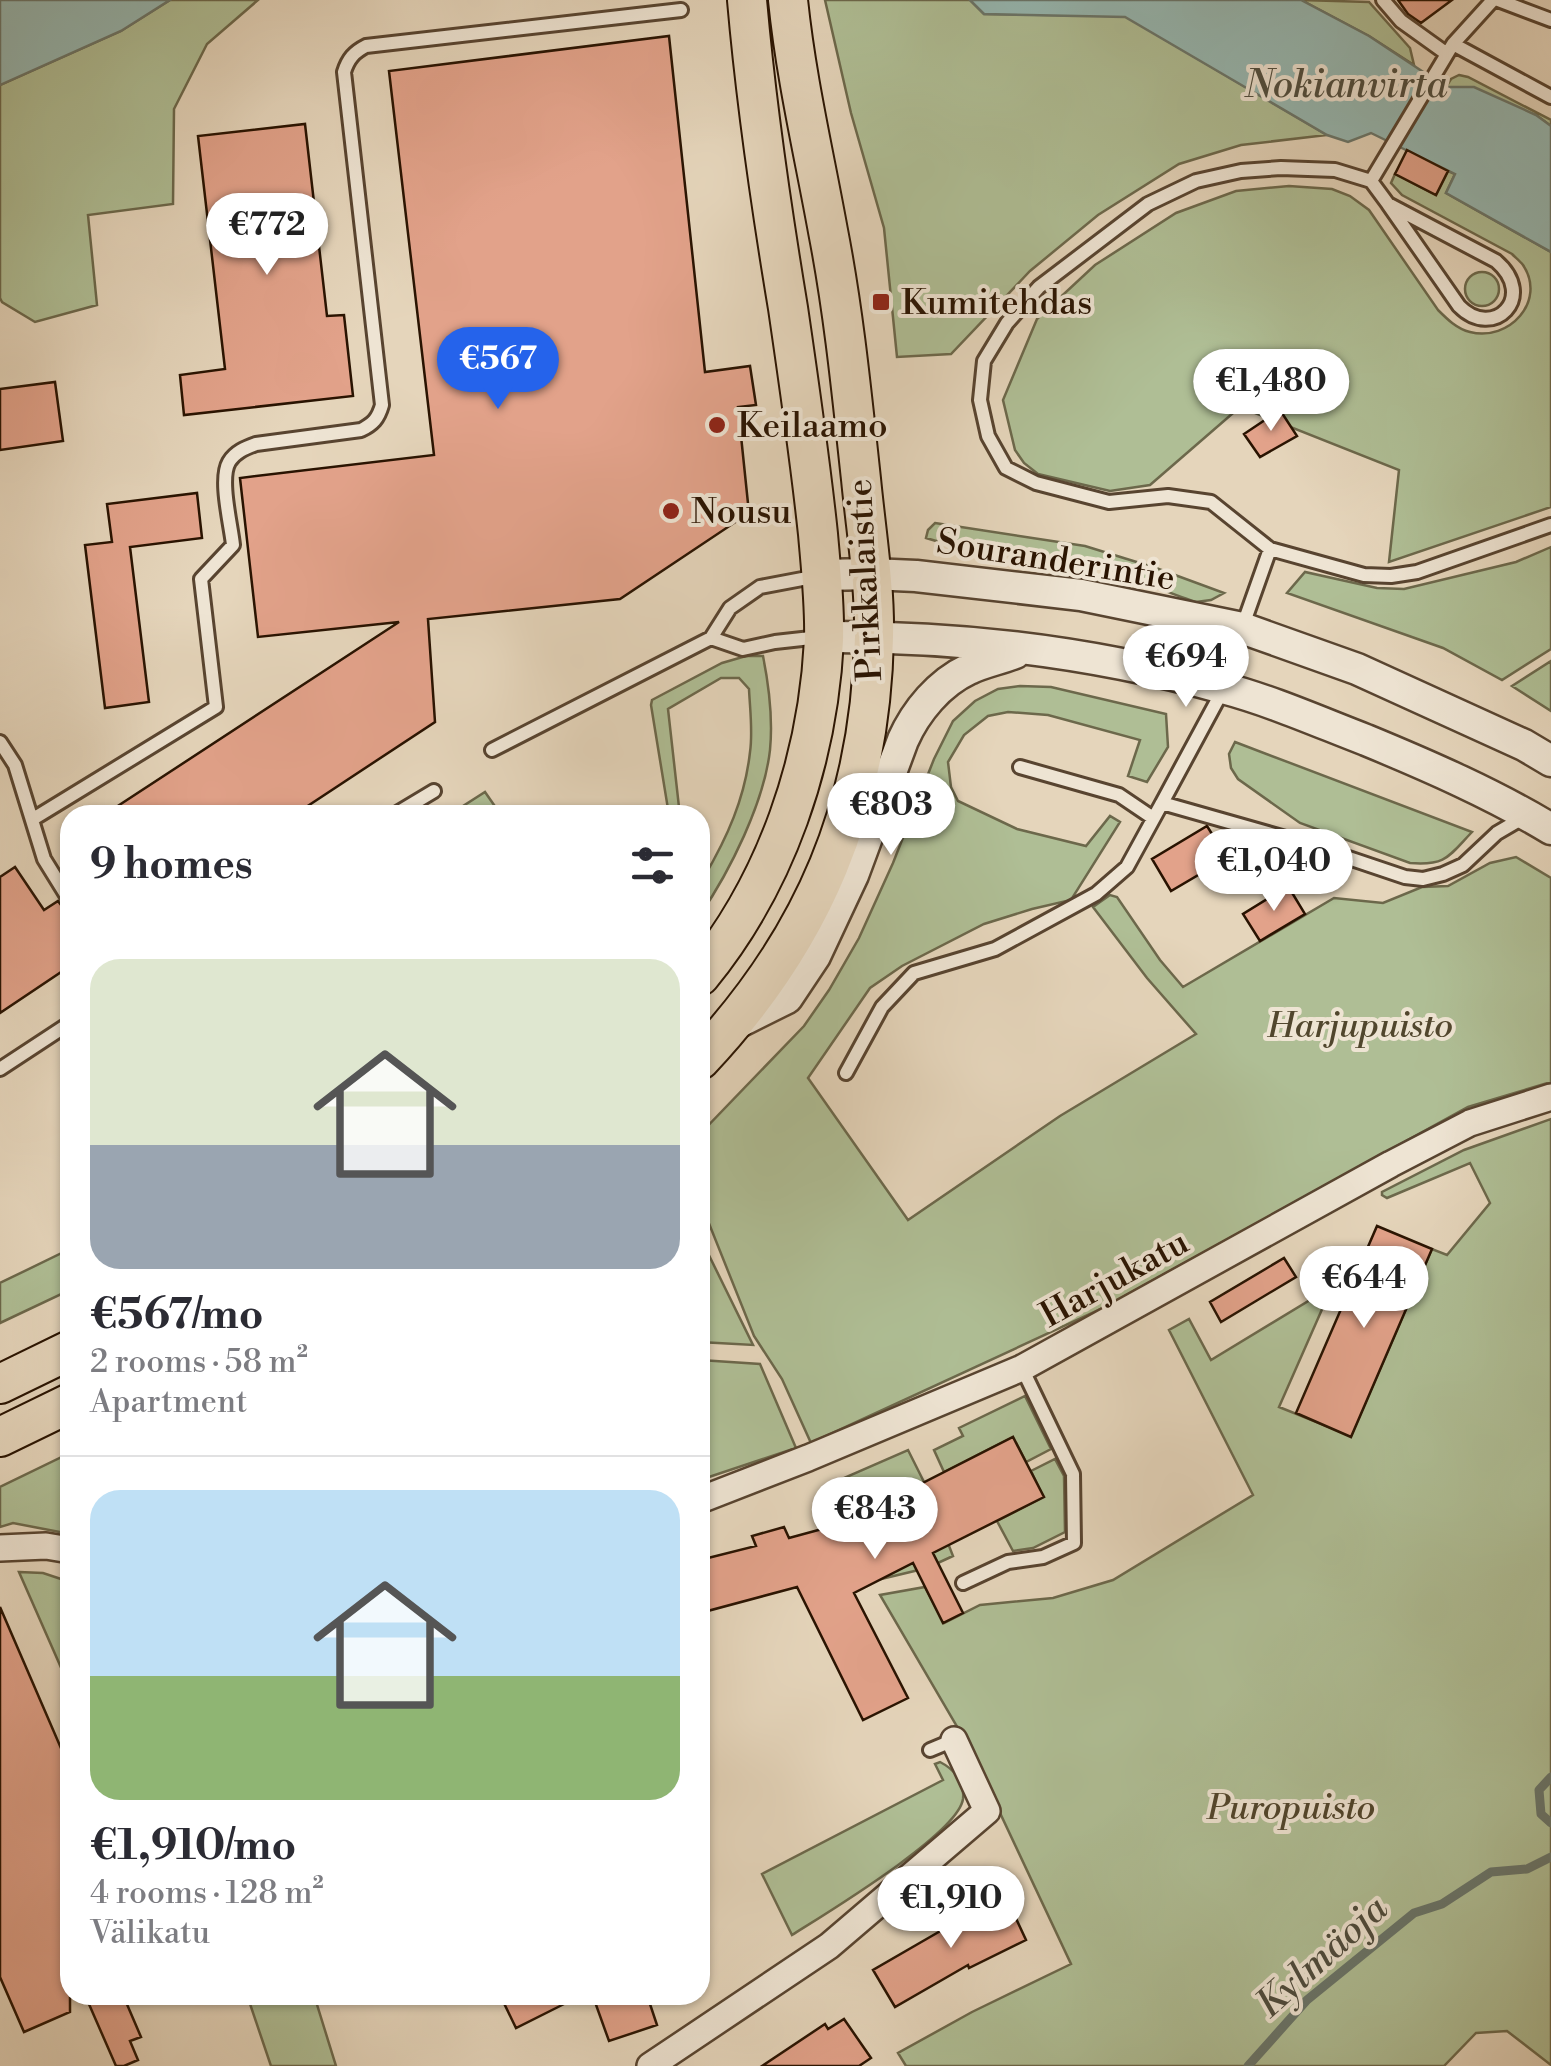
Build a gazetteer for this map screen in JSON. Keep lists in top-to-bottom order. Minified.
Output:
{"streets":{"main road":["Pirkkalaistie"],"street":["Souranderintie","Harjukatu"]},"crossings":[["Souranderintie","Pirkkalaistie"]],"water":["Nokianvirta","Kylmäoja"],"parks":["Harjupuisto","Puropuisto"],"places":{"transit":["Kumitehdas"],"other":["Keilaamo","Nousu"]},"page":{"price":["€772","€567","€1,480","€694","€803","€1,040","€644","€843","€1,910"],"heading":"9 homes","list":[{"name":"€567/mo","note":"2 rooms · 58 m² · Apartment"},{"name":"€1,910/mo","note":"4 rooms · 128 m² · Välikatu"}]}}
